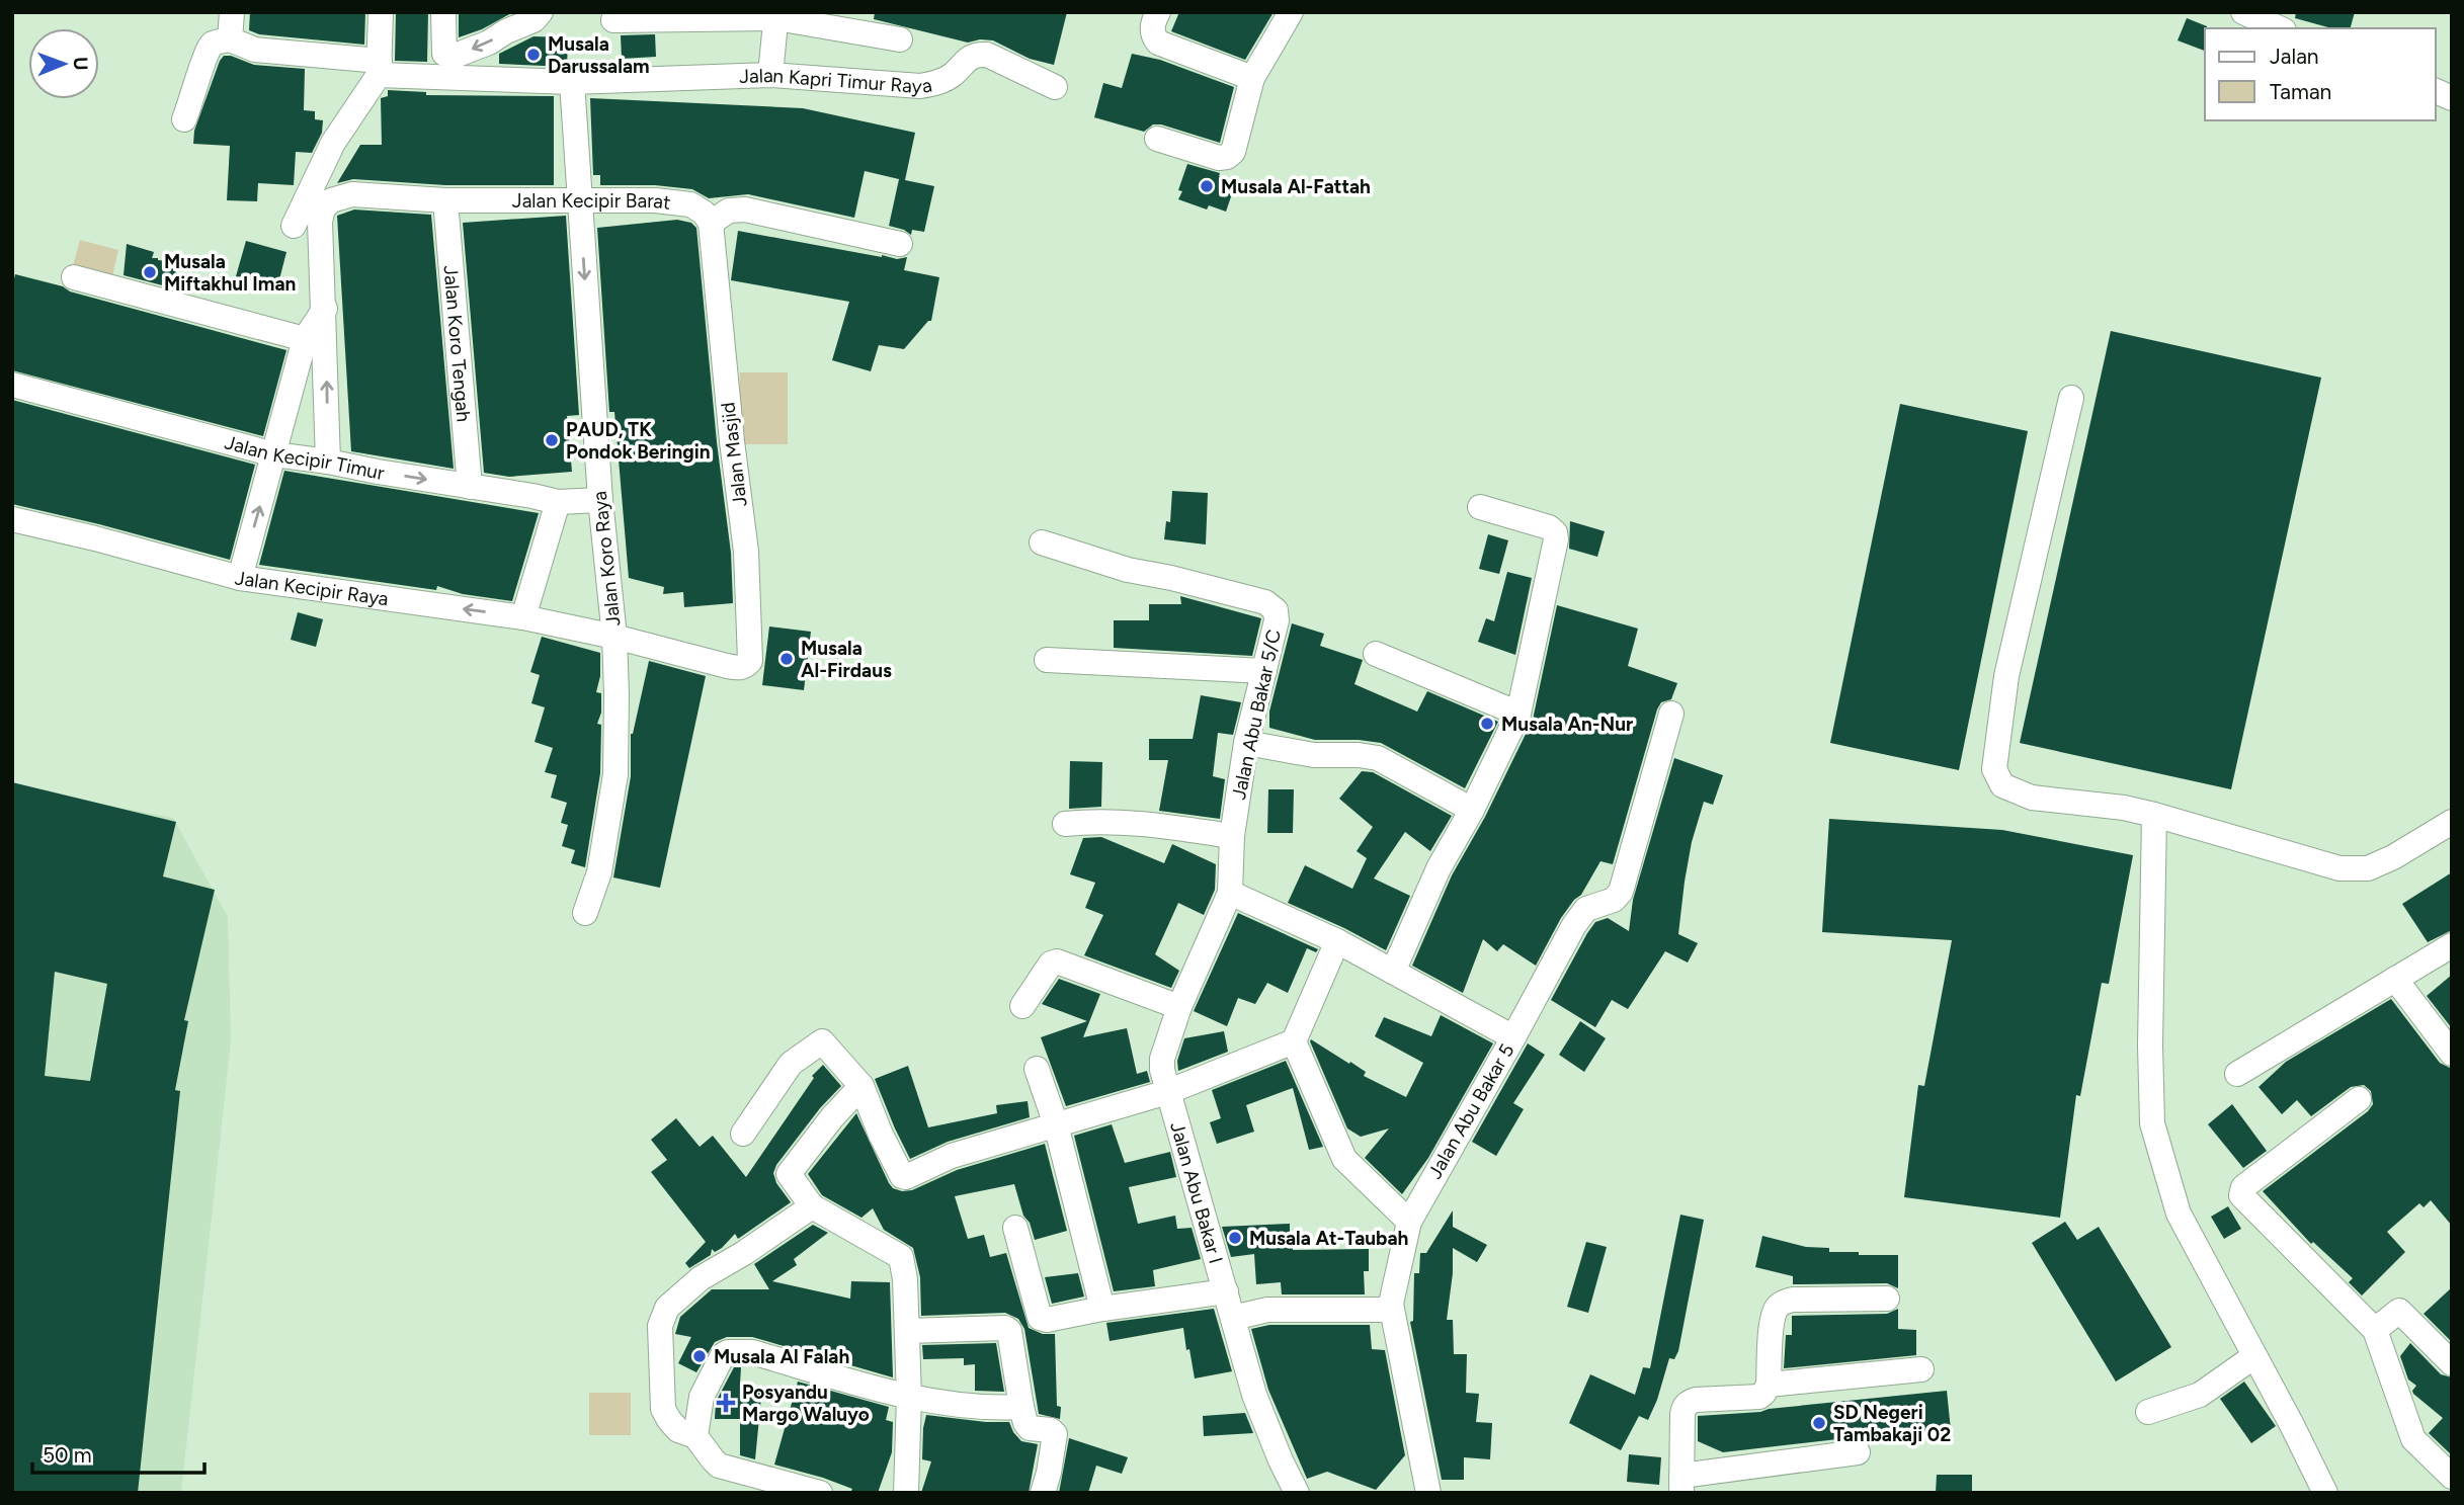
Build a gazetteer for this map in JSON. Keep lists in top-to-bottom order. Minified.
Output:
{"streets":{"street":["Jalan Kapri Timur Raya","Jalan Kecipir Barat","Jalan Koro Tengah","Jalan Masjid","Jalan Kecipir Timur","Jalan Koro Raya","Jalan Kecipir Raya","Jalan Abu Bakar 5/C","Jalan Abu Bakar 5","Jalan Abu Bakar I"]},"crossings":[["Jalan Kapri Timur Raya","Jalan Koro Raya"],["Jalan Kecipir Barat","Jalan Koro Tengah"],["Jalan Kecipir Barat","Jalan Masjid"],["Jalan Kecipir Barat","Jalan Koro Raya"],["Jalan Koro Tengah","Jalan Kecipir Timur"],["Jalan Masjid","Jalan Kecipir Raya"],["Jalan Kecipir Timur","Jalan Koro Raya"],["Jalan Koro Raya","Jalan Kecipir Raya"],["Jalan Abu Bakar 5/C","Jalan Abu Bakar 5"],["Jalan Abu Bakar 5/C","Jalan Abu Bakar I"],["Jalan Abu Bakar 5","Jalan Abu Bakar I"]],"one_way":["Jalan Koro Raya","Jalan Kecipir Raya"],"places":{"other":["Musala Darussalam","Musala Al-Fattah","Musala Miftakhul Iman","PAUD, TK Pondok Beringin","Musala Al-Firdaus","Musala An-Nur","Musala At-Taubah","Musala Al Falah","SD Negeri Tambakaji 02"],"health":["Posyandu Margo Waluyo"]},"legend":["Jalan","Taman"],"scale_bar":"50 m","north":"right"}
